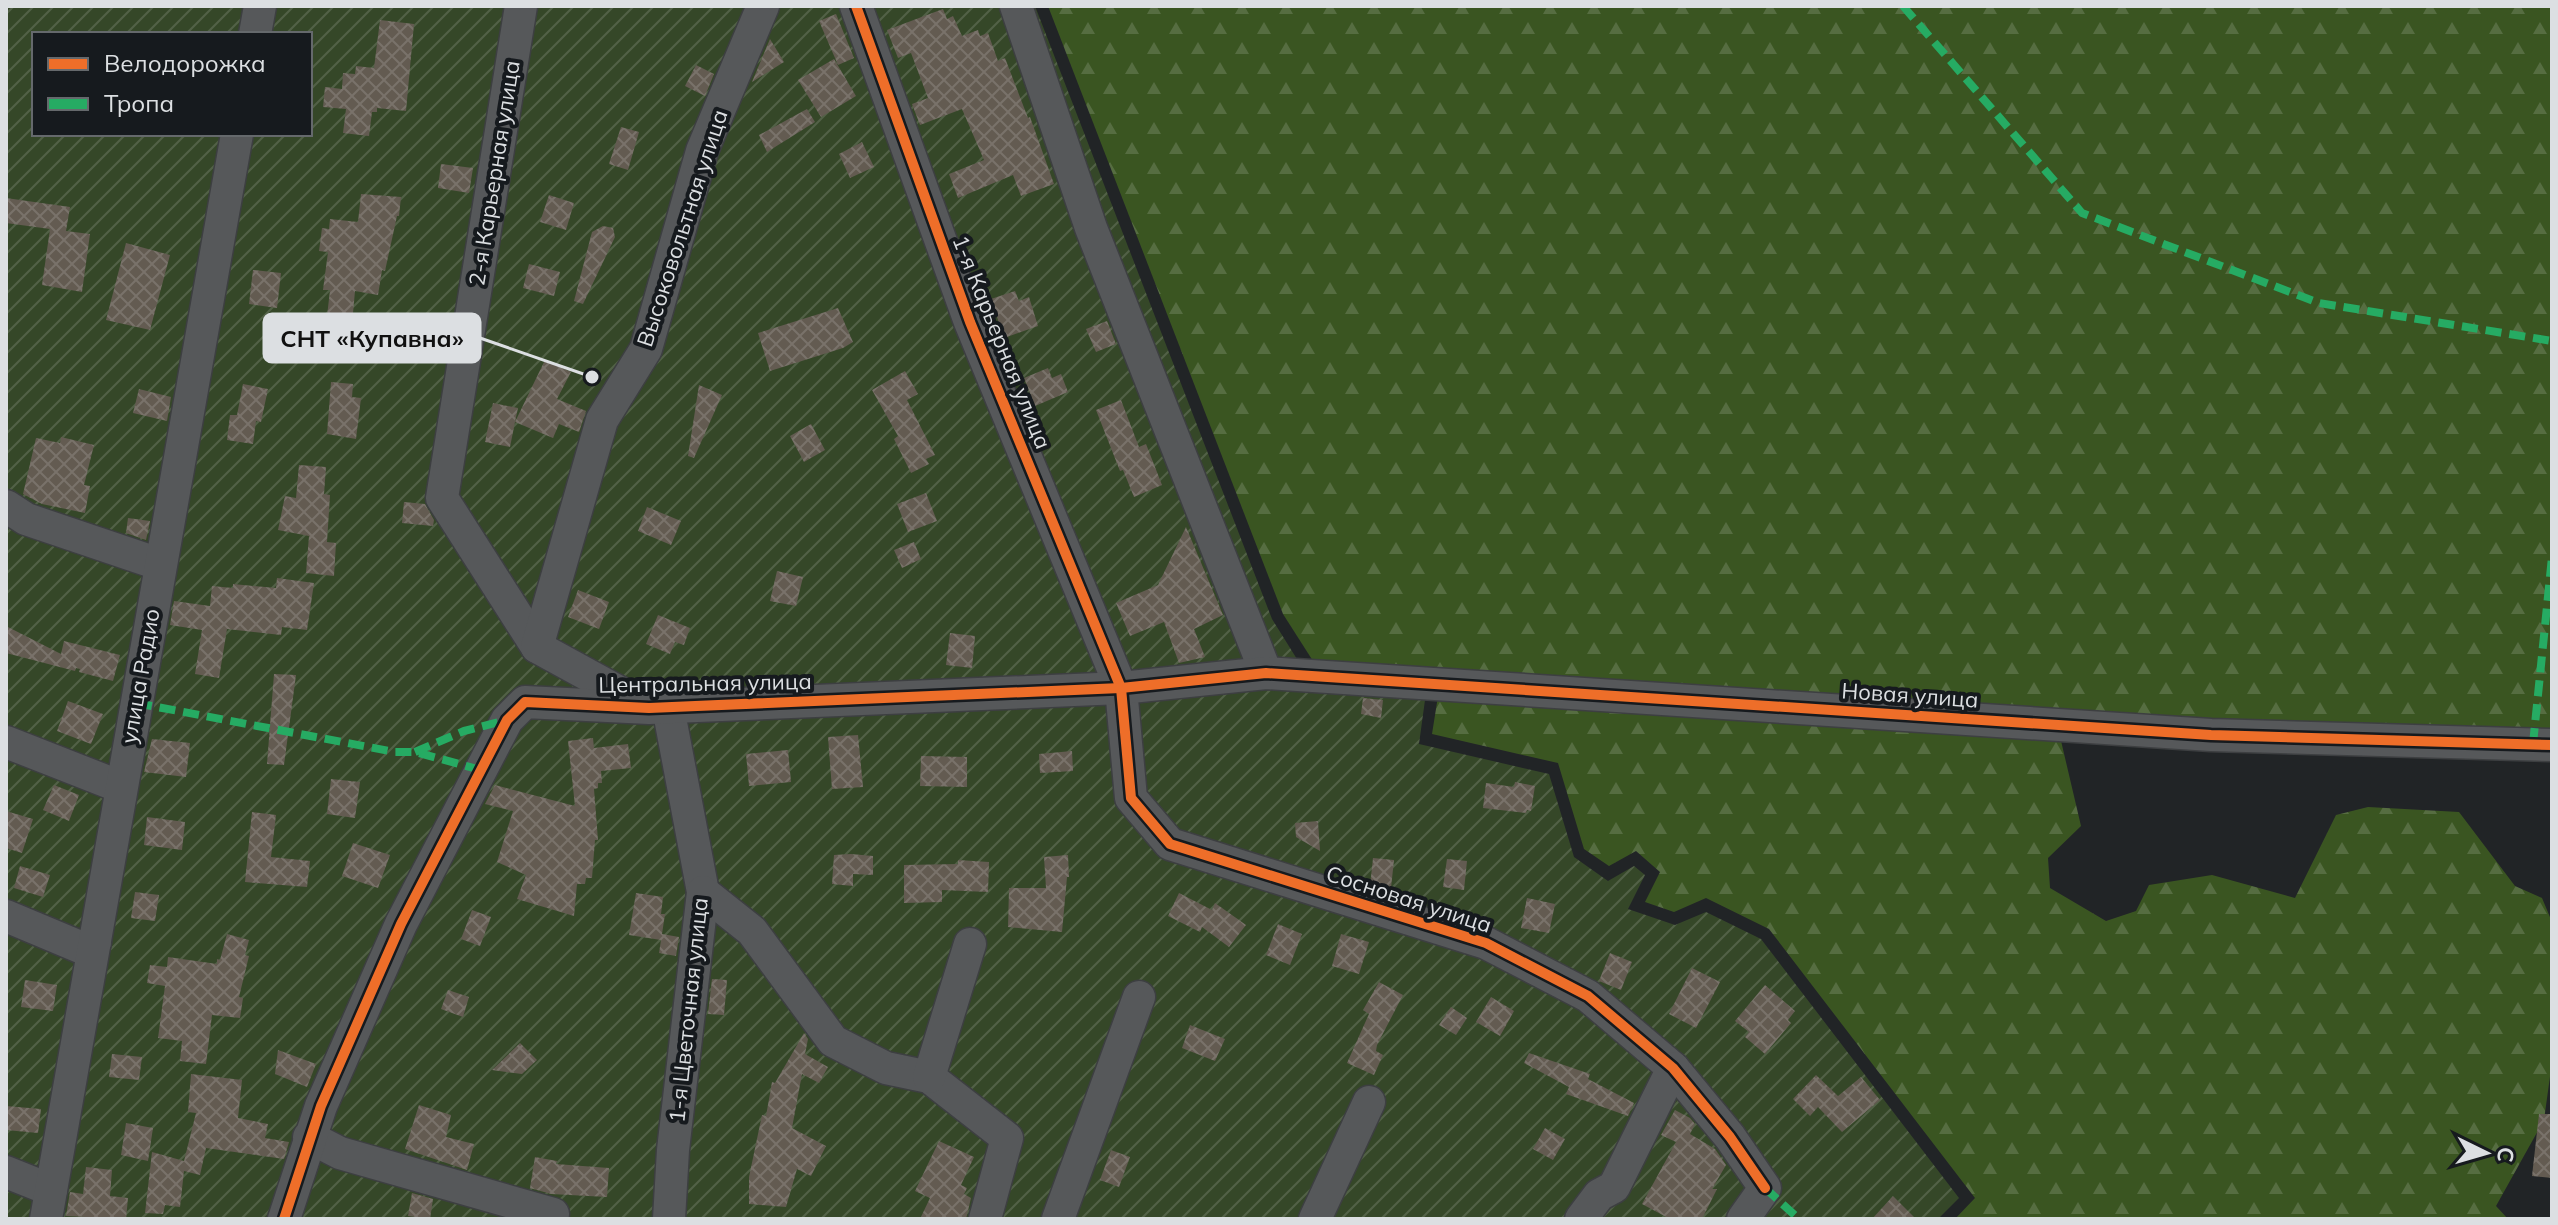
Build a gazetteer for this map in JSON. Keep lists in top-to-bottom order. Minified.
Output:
{"streets":{"street":["2-я Карьерная улица","Высоковольтная улица","1-я Карьерная улица","улица Радио","Центральная улица","Новая улица","Сосновая улица","1-я Цветочная улица"]},"crossings":[["2-я Карьерная улица","Высоковольтная улица"],["1-я Карьерная улица","Центральная улица"],["1-я Карьерная улица","Сосновая улица"],["Центральная улица","Новая улица"],["Центральная улица","Сосновая улица"],["Центральная улица","1-я Цветочная улица"]],"places":["СНТ «Купавна»"],"legend":["Велодорожка","Тропа"],"north":"right"}
